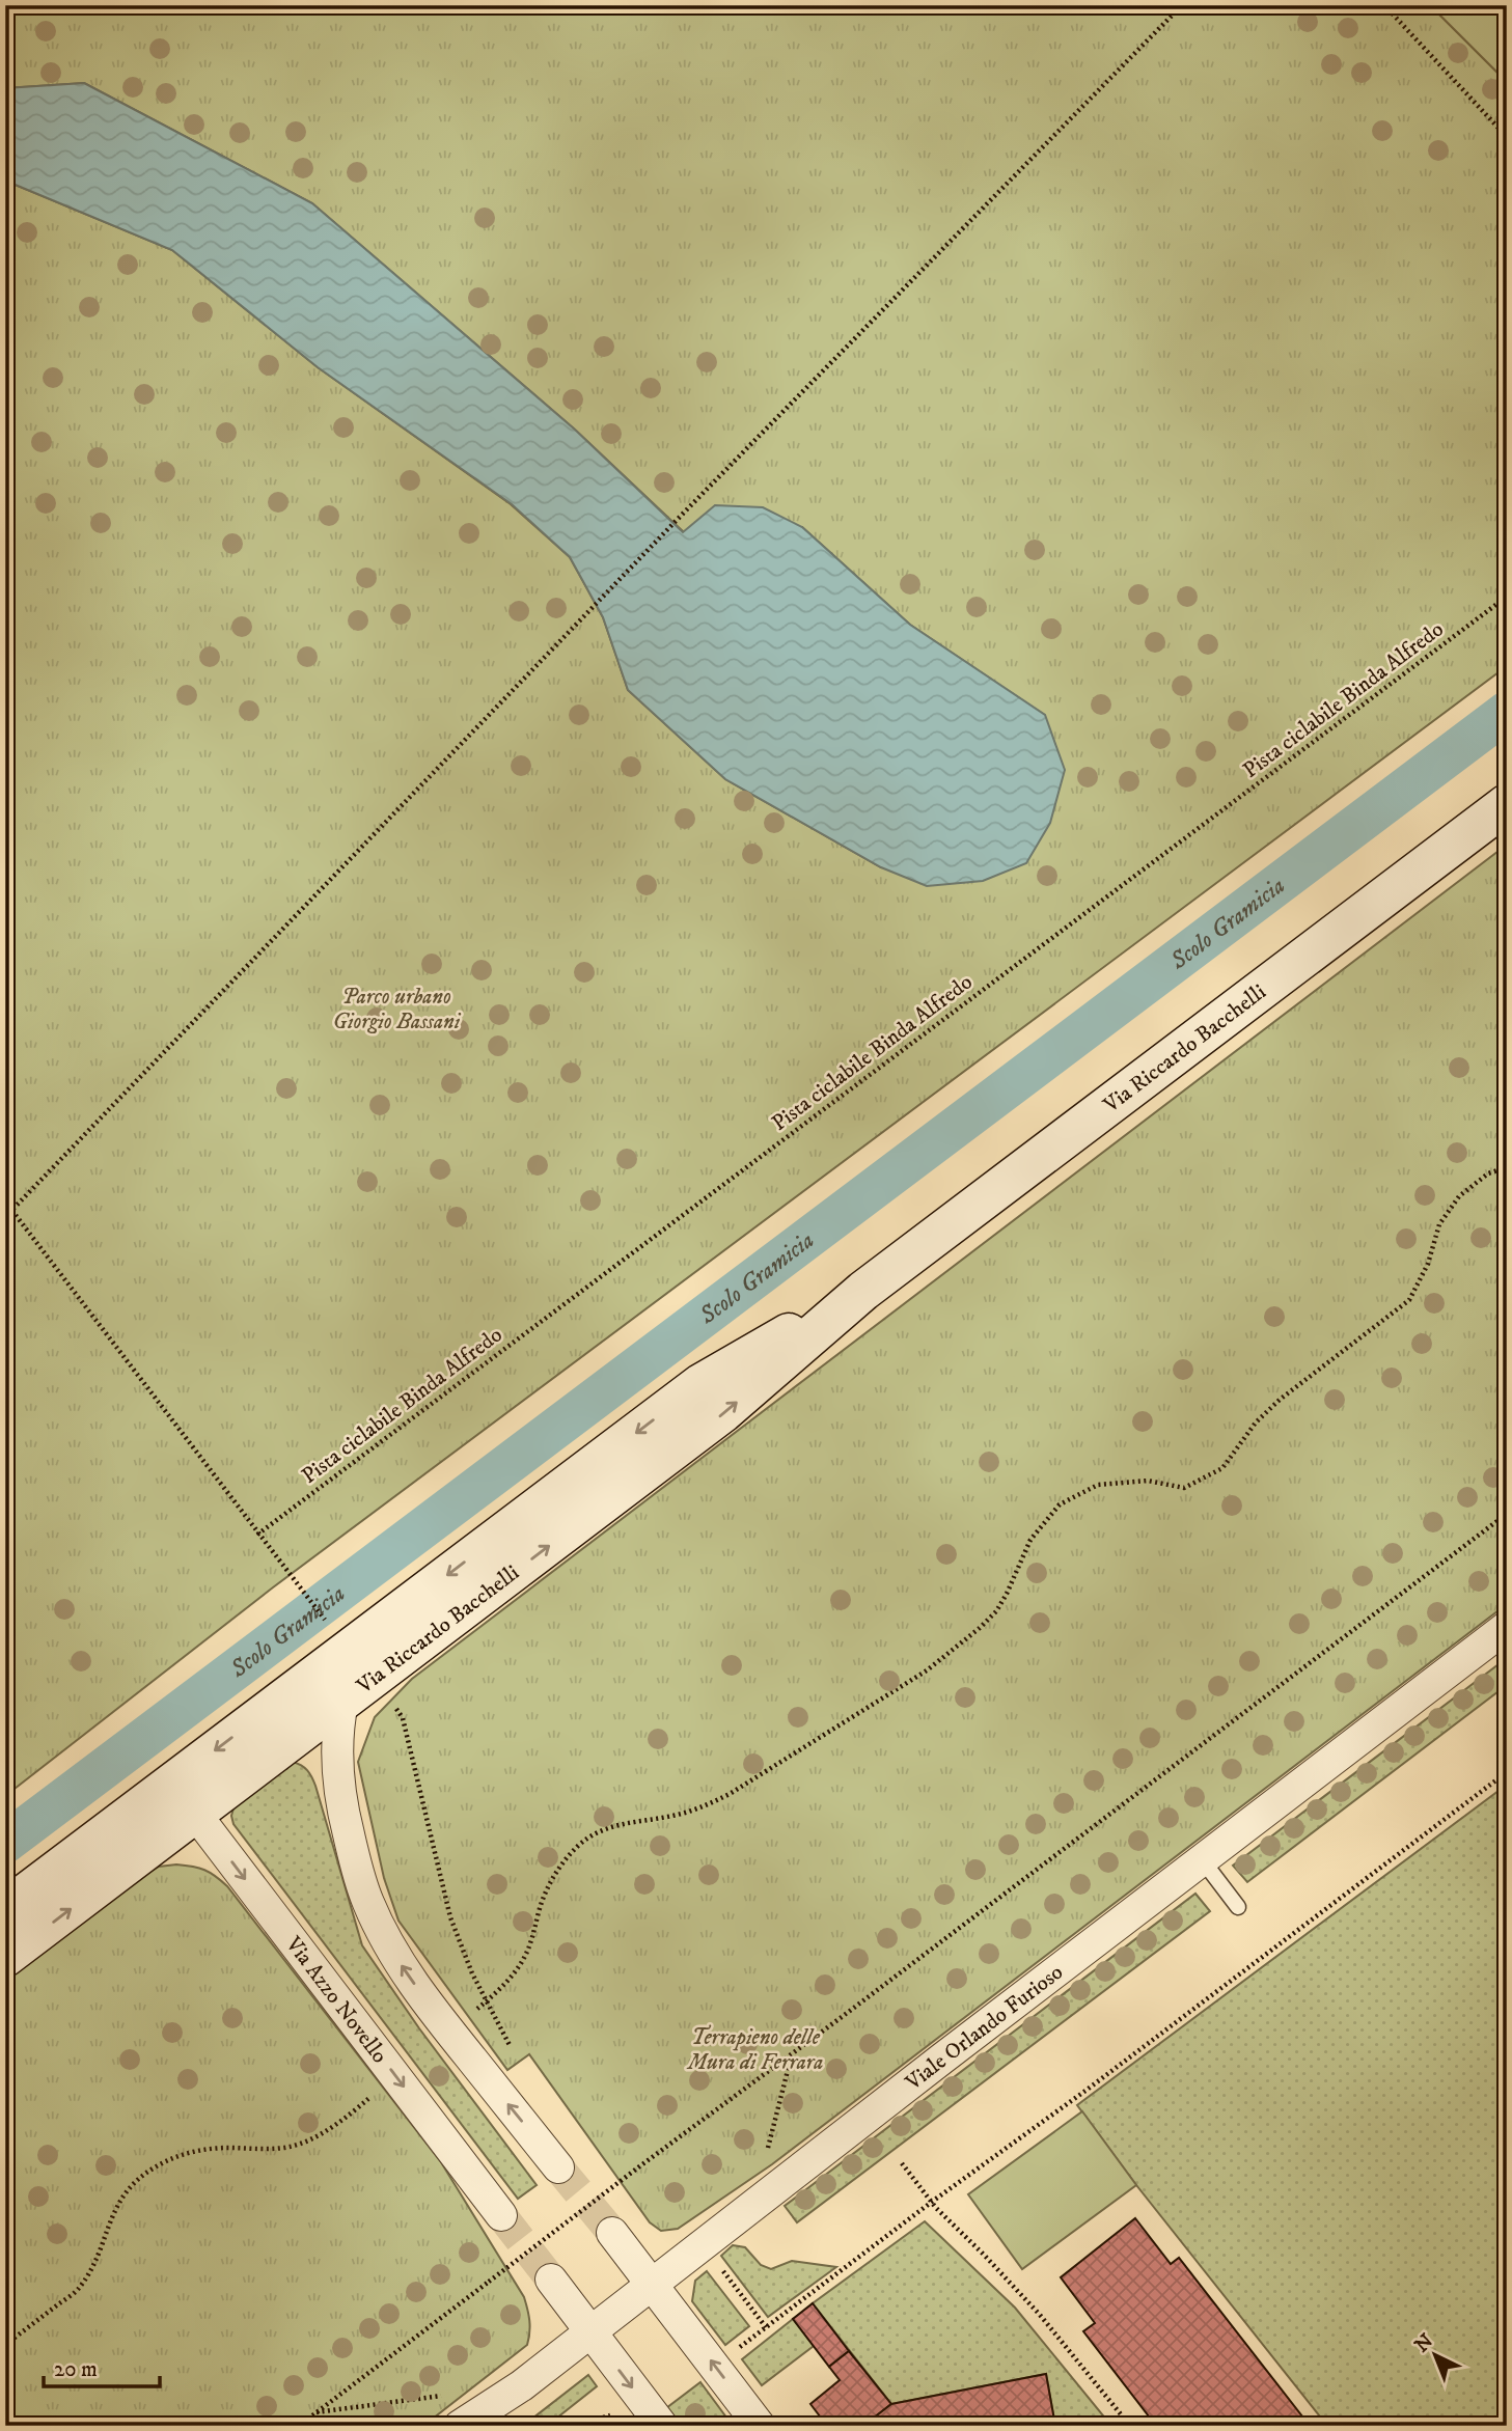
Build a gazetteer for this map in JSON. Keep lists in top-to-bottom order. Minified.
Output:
{"streets":{"main road":["Via Riccardo Bacchelli","Via Azzo Novello"],"street":["Viale Orlando Furioso"],"path":["Pista ciclabile Binda Alfredo"]},"crossings":[["Via Riccardo Bacchelli","Via Azzo Novello"]],"one_way":["Via Azzo Novello"],"water":["Scolo Gramicia"],"parks":["Parco urbano Giorgio Bassani","Terrapieno delle Mura di Ferrara"],"scale_bar":"20 m","north":"top left"}
